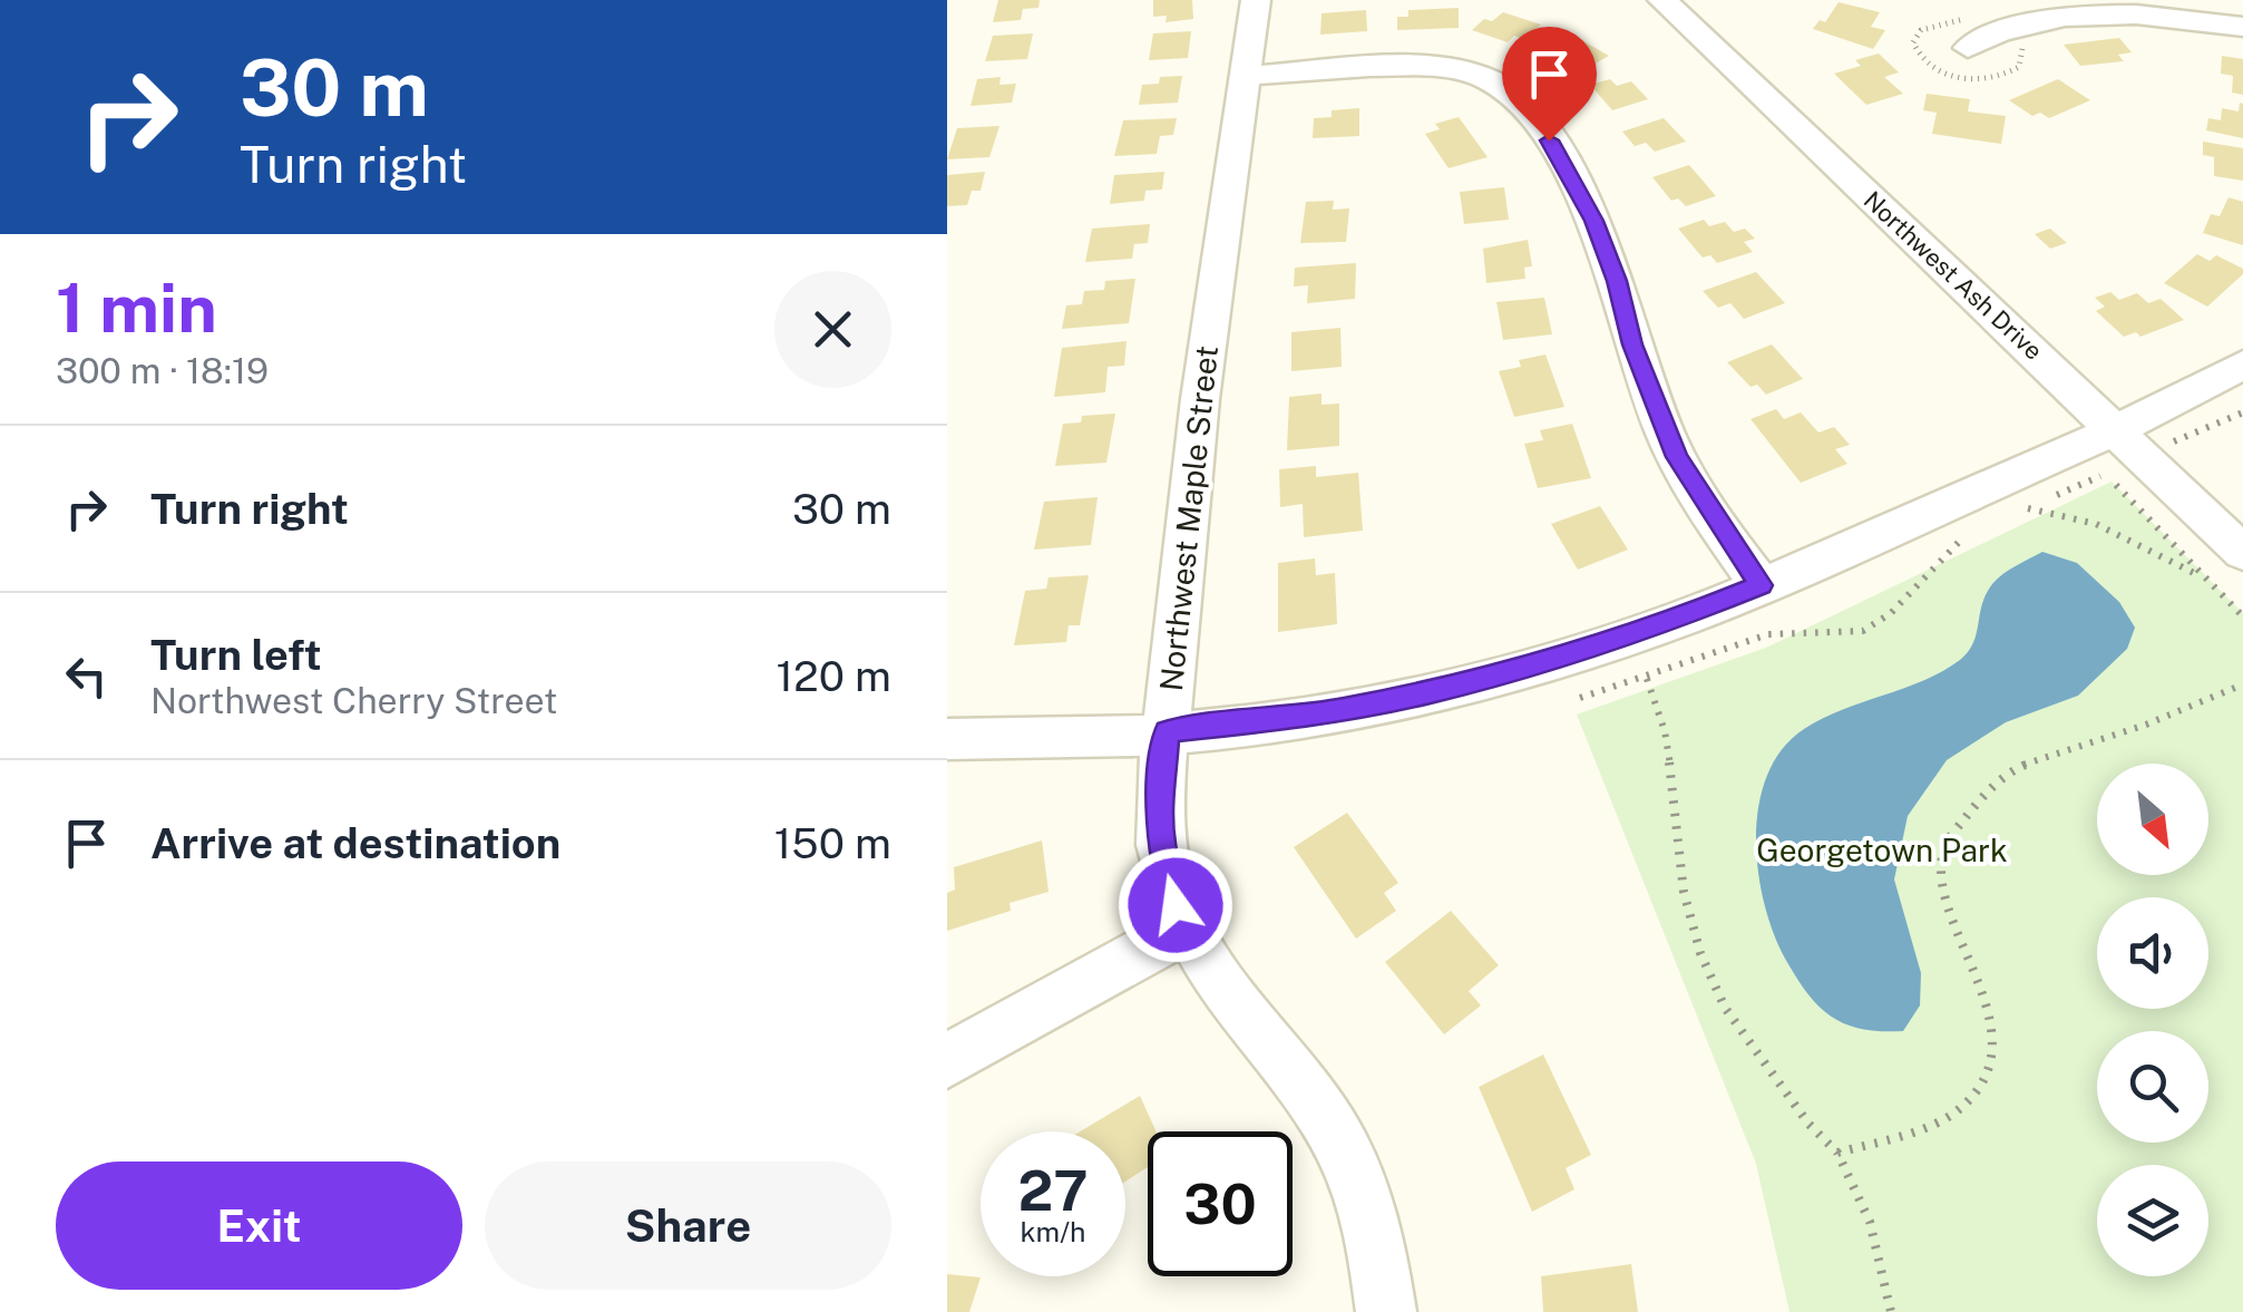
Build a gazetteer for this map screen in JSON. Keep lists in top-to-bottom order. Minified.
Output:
{"streets":{"street":["Northwest Ash Drive","Northwest Maple Street"]},"parks":["Georgetown Park"],"north":"bottom right","page":{"turn":["30 m","Turn right"],"heading":["1 min","300 m · 18:19"],"list":[{"name":"Turn right","value":"30 m"},{"name":"Turn left","note":"Northwest Cherry Street","value":"120 m"},{"name":"Arrive at destination","value":"150 m"}],"speed":"27 km/h","limit":"30","buttons":["Exit","Share"]}}
